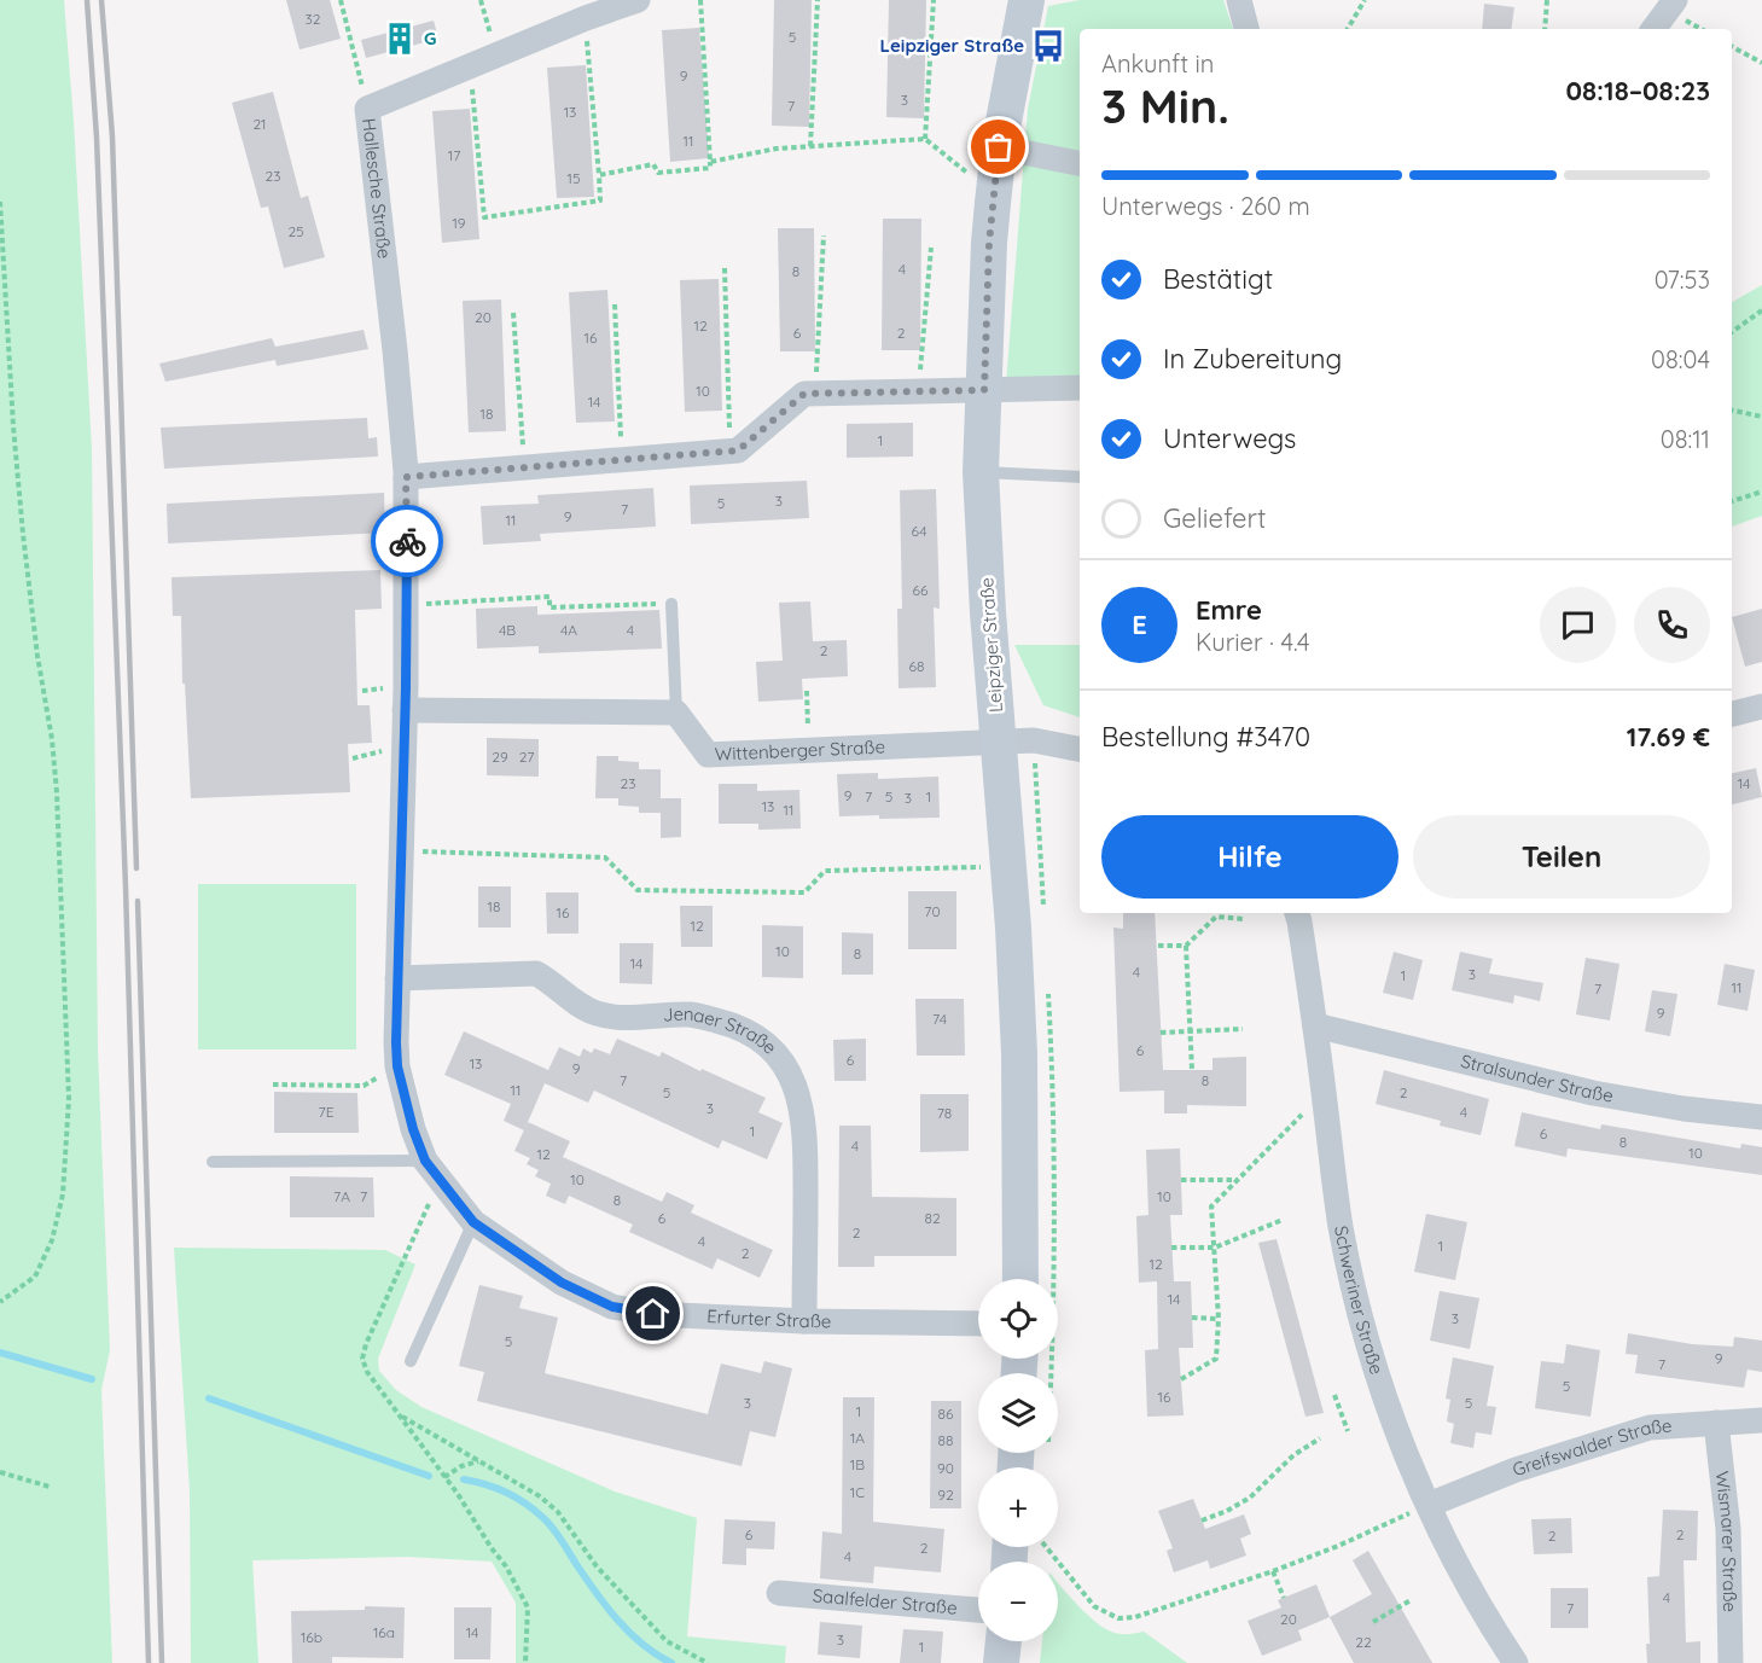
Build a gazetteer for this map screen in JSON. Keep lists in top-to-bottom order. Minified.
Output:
{"streets":{"main road":["Leipziger Straße"],"street":["Hallesche Straße","Wittenberger Straße","Jenaer Straße","Stralsunder Straße","Schweriner Straße","Erfurter Straße","Greifswalder Straße","Wismarer Straße","Saalfelder Straße"]},"crossings":[["Hallesche Straße","Erfurter Straße"],["Leipziger Straße","Wittenberger Straße"],["Jenaer Straße","Erfurter Straße"],["Stralsunder Straße","Schweriner Straße"],["Schweriner Straße","Greifswalder Straße"],["Greifswalder Straße","Wismarer Straße"]],"places":{"building":["G"],"bus stop":["Leipziger Straße"]},"house_numbers":["32","5","9","3","7","13","21","11","17","23","15","19","25","4","8","20","12","6","2","16","10","14","18","1","3","5","7","9","11","64","66","4B","4A","4","2","68","29","27","23","14","9","7","5","1","3","13","11","18","70","16","12","10","8","14","4","3","1","11","7","9","74","6","6","13","9","7","8","11","5","2","3","7E","4","78","1","6","8","4","10","12","10","7A","7","10","8","6","82","2","4","1","2","12","14","3","5","9","7","5","16","3","5","1","86","1A","88","1B","90","1C","92","6","2","2","2","4","4","7","20","16a","14","16b","3","22","1"],"page":{"heading":["3 Min.","Ankunft in","08:18–08:23"],"panel":["Emre","Kurier · 4.4","Bestellung #3470","17.69 €"],"bar":"Unterwegs · 260 m","list":[["Bestätigt","07:53"],["In Zubereitung","08:04"],["Unterwegs","08:11"],"Geliefert"],"round":"E","buttons":["Hilfe","Teilen"],"map_buttons":["+","−"]}}
